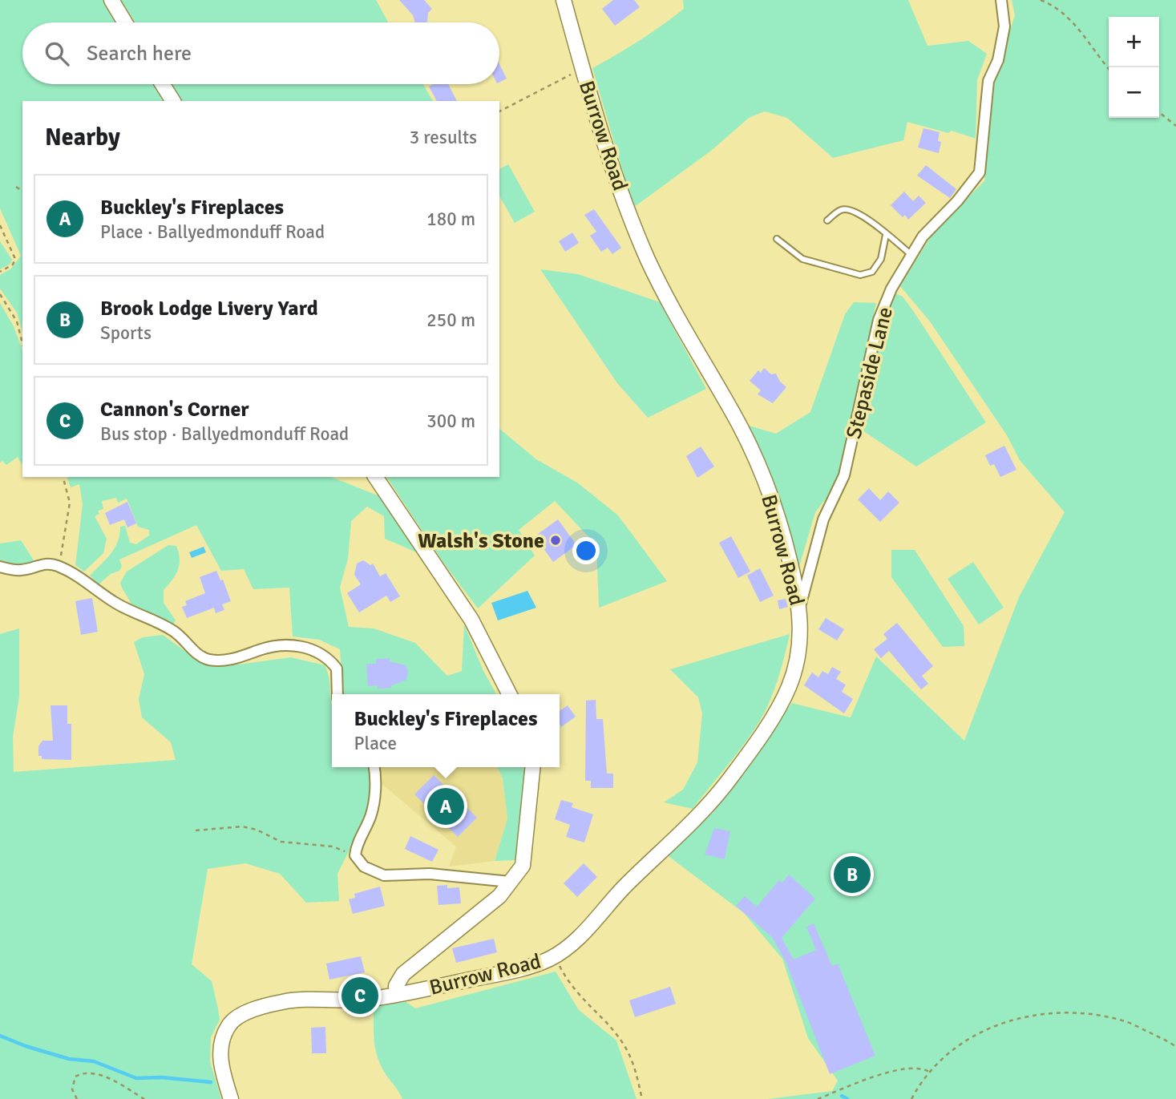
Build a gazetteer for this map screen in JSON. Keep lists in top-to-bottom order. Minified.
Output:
{"streets":{"street":["Burrow Road","Stepaside Lane"]},"crossings":[["Burrow Road","Stepaside Lane"]],"places":["Walsh's Stone"],"page":{"map_buttons":["+","−"],"search":"Search here","heading":["Nearby","3 results"],"list":[{"mark":"A","name":"Buckley's Fireplaces","note":"Place · Ballyedmonduff Road","value":"180 m"},{"mark":"B","name":"Brook Lodge Livery Yard","note":"Sports","value":"250 m"},{"mark":"C","name":"Cannon's Corner","note":"Bus stop · Ballyedmonduff Road","value":"300 m"}],"popup":["Buckley's Fireplaces","Place"],"pins":["A","B","C"]}}
